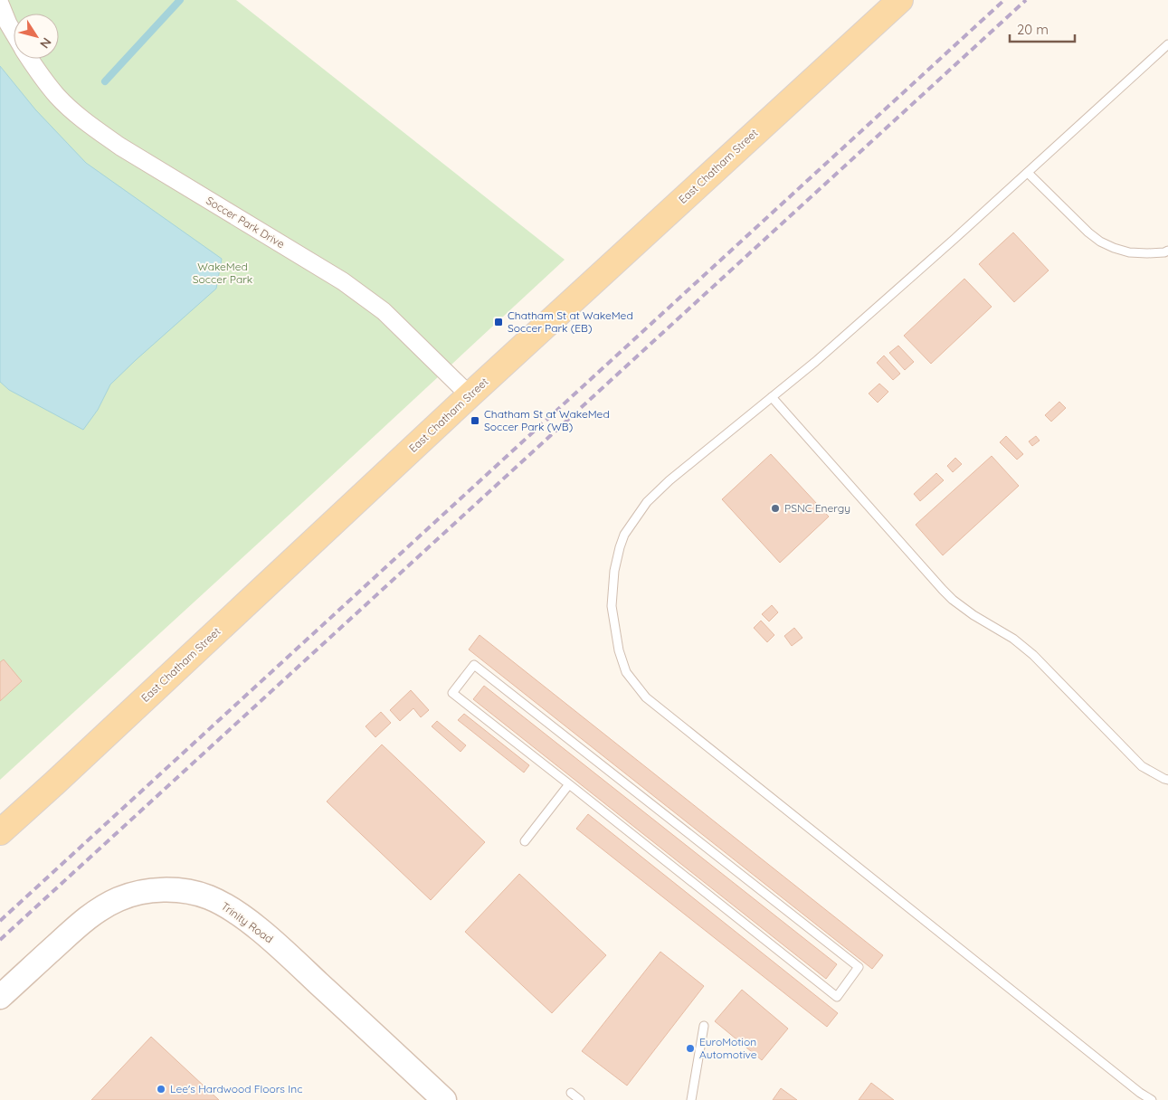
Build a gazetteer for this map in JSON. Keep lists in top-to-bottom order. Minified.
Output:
{"streets":{"main road":["East Chatham Street","Trinity Road"],"street":["Soccer Park Drive"]},"crossings":[["East Chatham Street","Soccer Park Drive"]],"parks":["WakeMed Soccer Park"],"places":{"transit":["Chatham St at WakeMed Soccer Park (EB)","Chatham St at WakeMed Soccer Park (WB)"],"other":["PSNC Energy","EuroMotion Automotive","Lee's Hardwood Floors Inc"]},"scale_bar":"20 m","north":"bottom right"}
